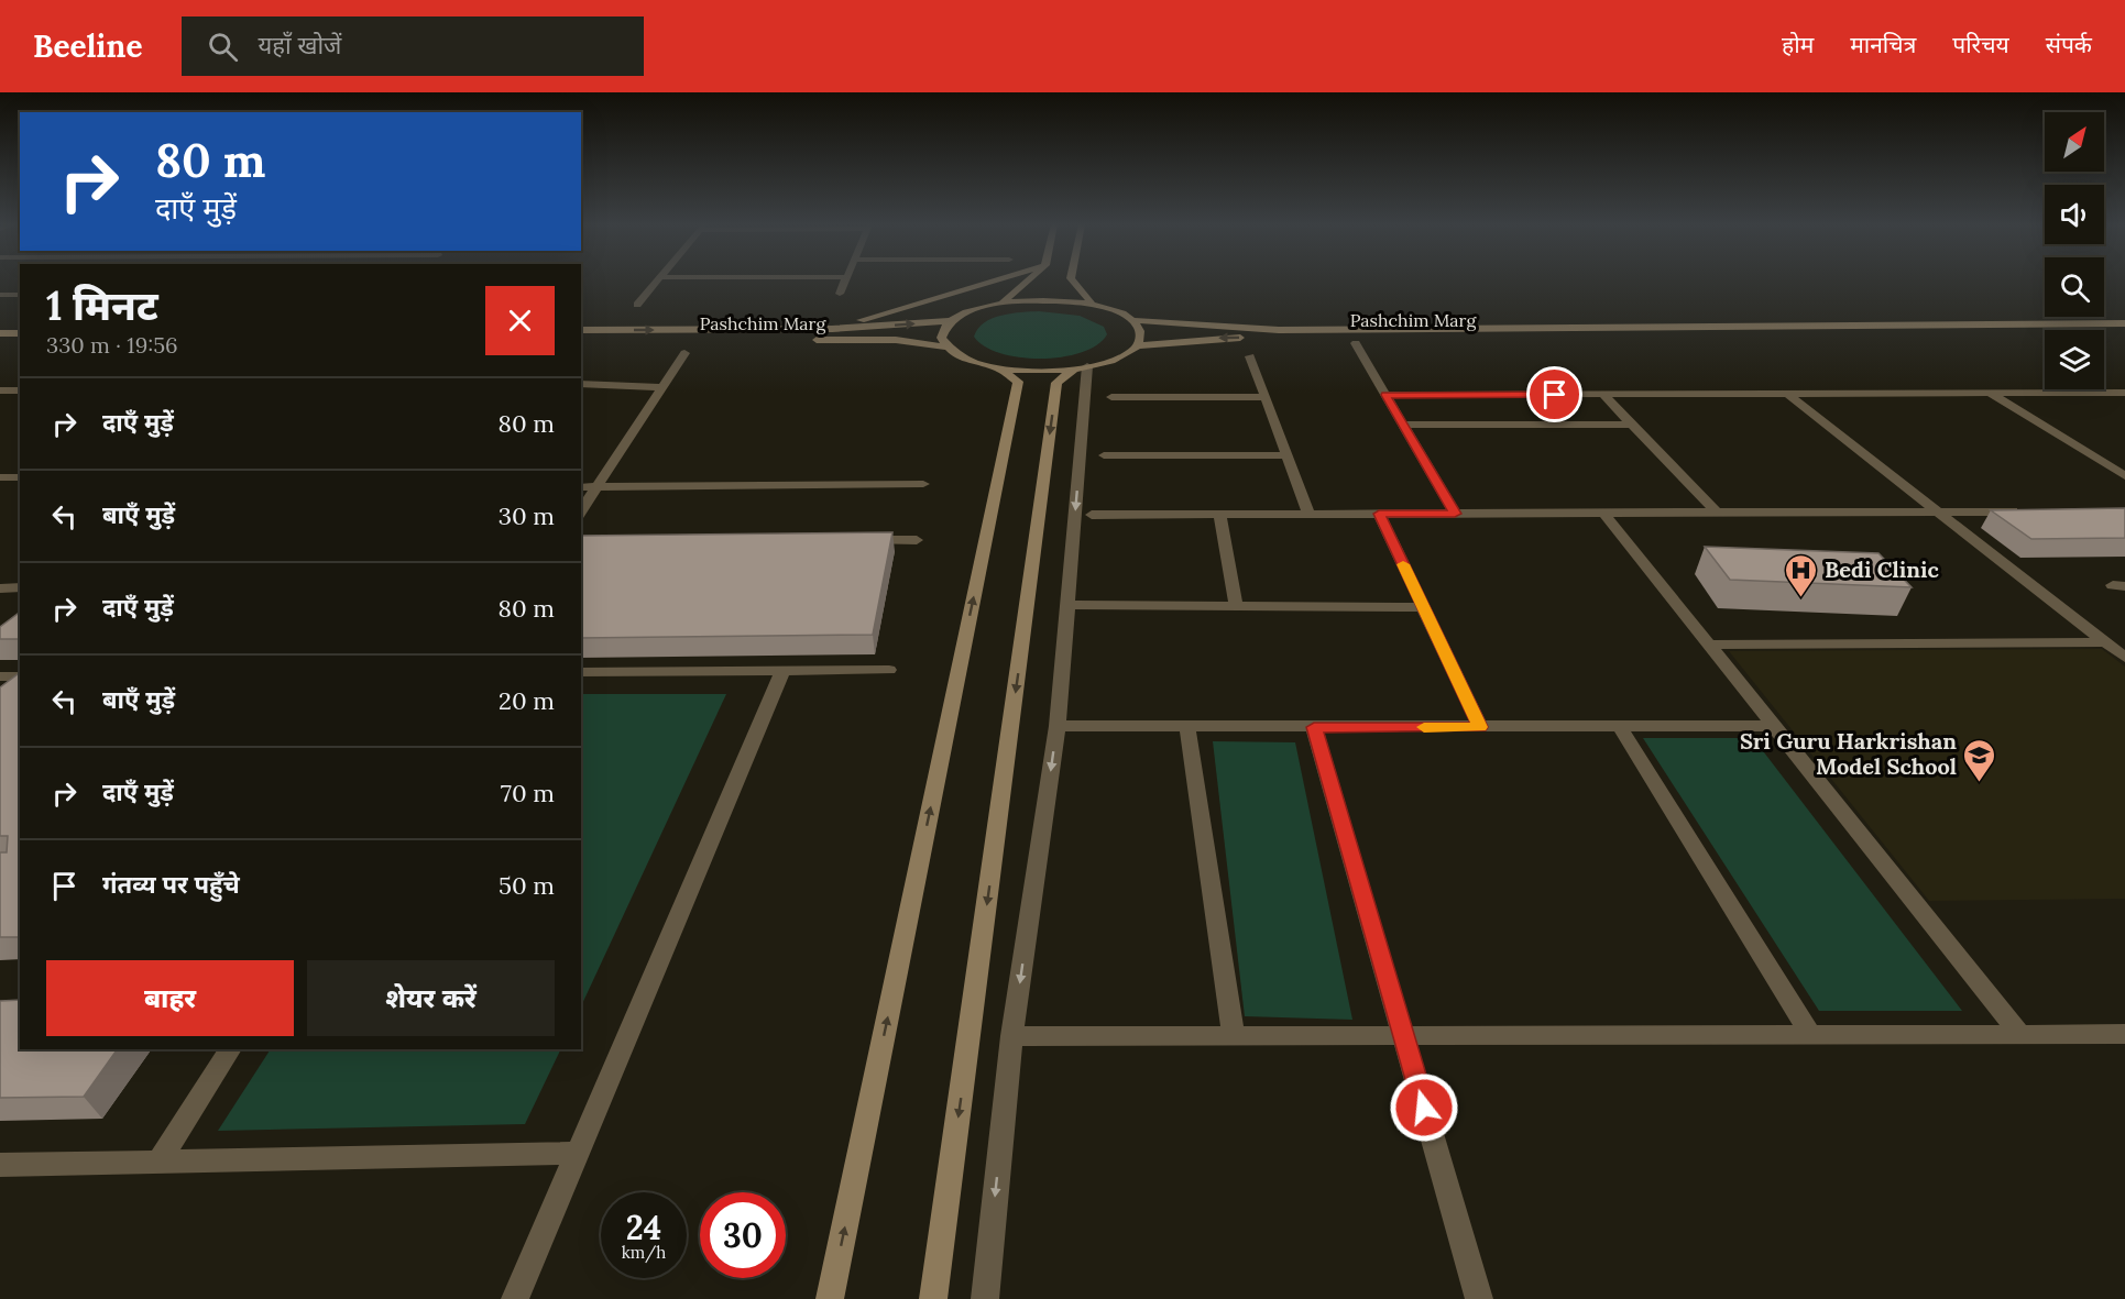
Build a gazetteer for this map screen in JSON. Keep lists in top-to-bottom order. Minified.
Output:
{"streets":{"main road":["Pashchim Marg"]},"places":{"hospital":["Bedi Clinic"],"school or university":["Sri Guru Harkrishan Model School"]},"north":"top right","page":{"header":"Beeline","search":"यहाँ खोजें","nav":["होम","मानचित्र","परिचय","संपर्क"],"turn":["80 m","दाएँ मुड़ें"],"heading":["1 मिनट","330 m · 19:56"],"list":[{"name":"दाएँ मुड़ें","value":"80 m"},{"name":"बाएँ मुड़ें","value":"30 m"},{"name":"दाएँ मुड़ें","value":"80 m"},{"name":"बाएँ मुड़ें","value":"20 m"},{"name":"दाएँ मुड़ें","value":"70 m"},{"name":"गंतव्य पर पहुँचे","value":"50 m"}],"buttons":["बाहर","शेयर करें"],"speed":"24 km/h","limit":"30"}}
